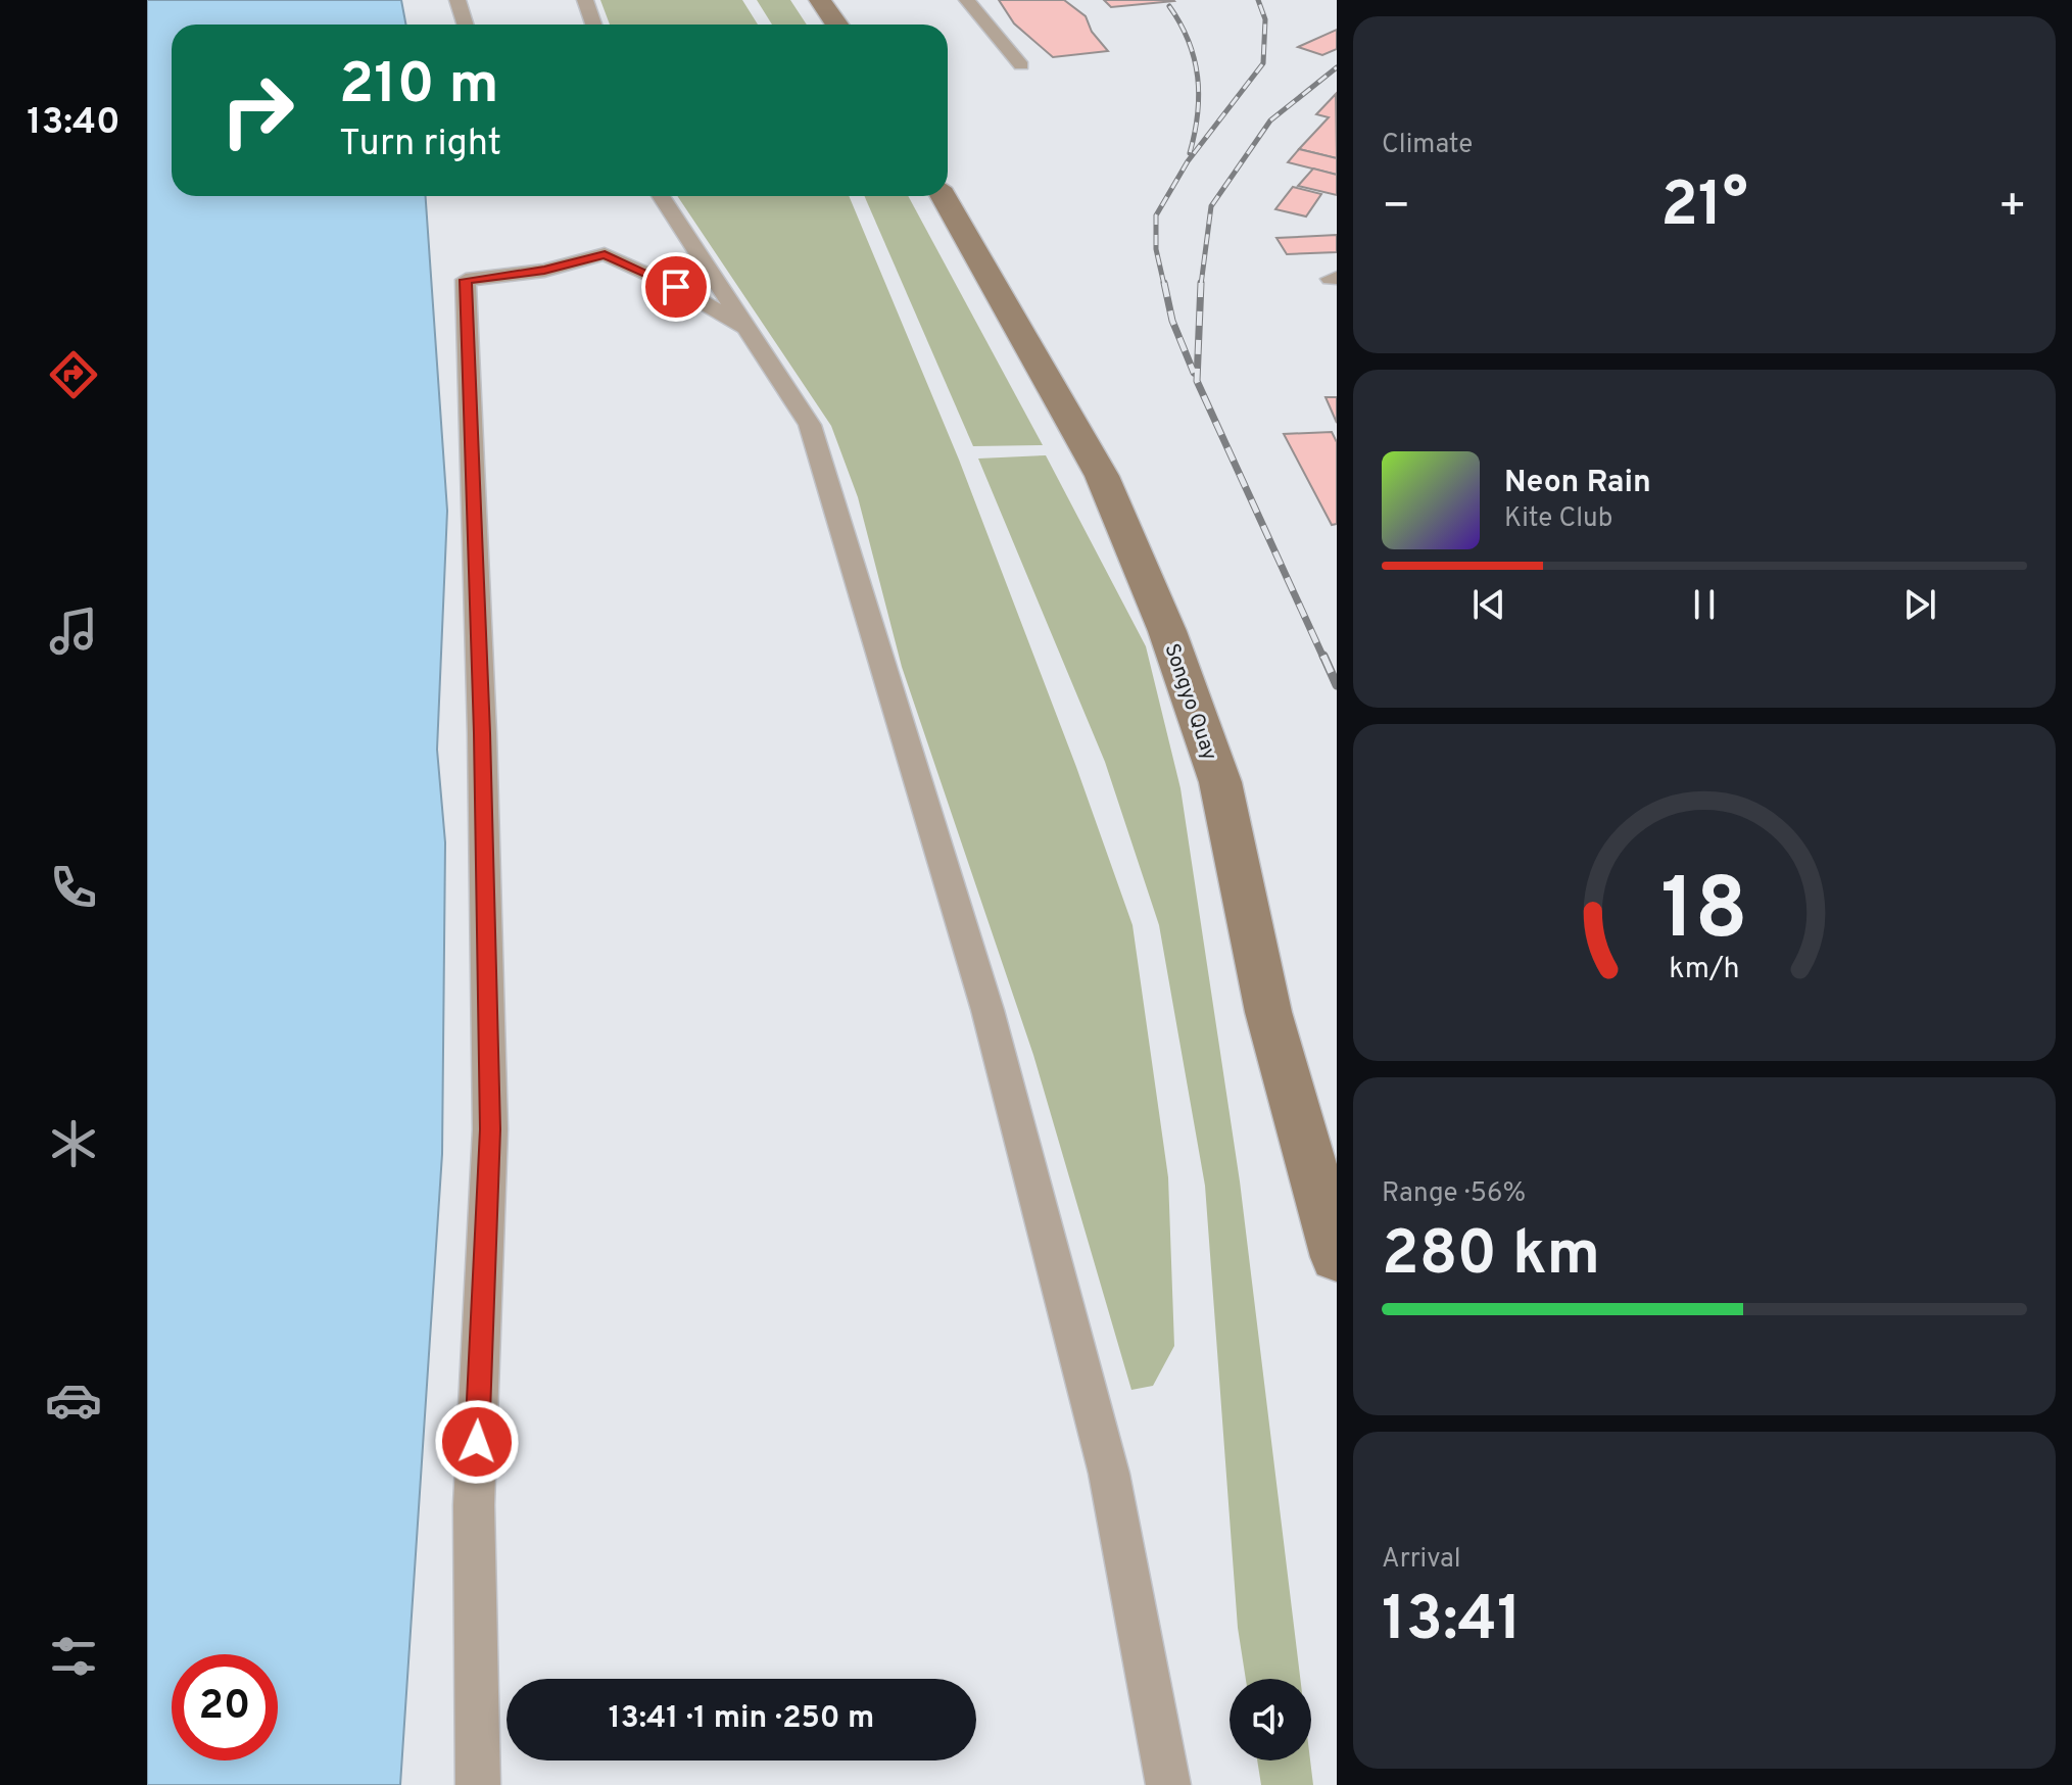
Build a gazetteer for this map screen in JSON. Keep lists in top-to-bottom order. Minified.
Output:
{"streets":{"main road":["Songyo Quay"]},"page":{"tabs":"13:40","tile":["Climate",["Range · 56%","280 km"],["Arrival","13:41"]],"turn":["210 m","Turn right"],"heat":["−","21°","+"],"song":["Neon Rain","Kite Club"],"limit":"20","trip":"13:41 · 1 min · 250 m","gauge":["18","km/h"]}}
